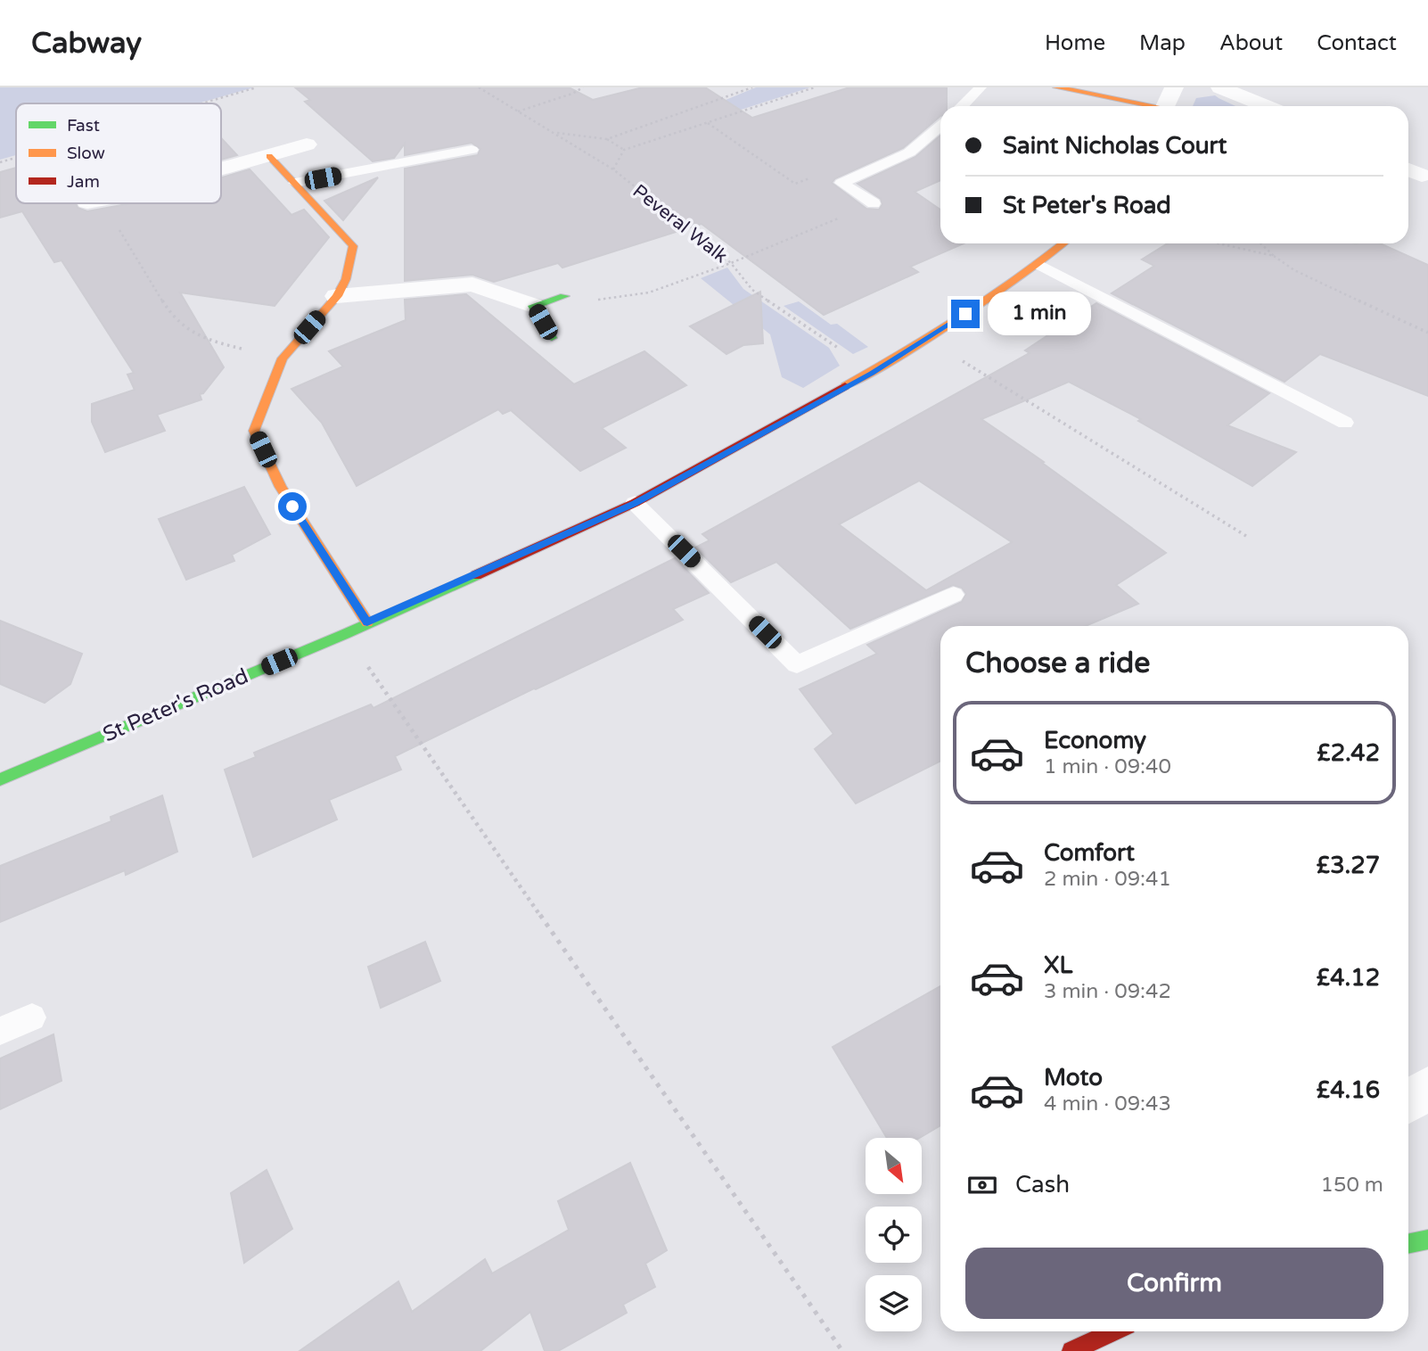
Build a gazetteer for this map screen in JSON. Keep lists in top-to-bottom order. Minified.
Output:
{"streets":{"street":["St Peter's Road"],"path":["Peveral Walk"]},"crossings":[["Peveral Walk","St Peter's Road"]],"legend":["Fast","Slow","Jam"],"north":"bottom right","page":{"header":"Cabway","nav":["Home","Map","About","Contact"],"banner":["Saint Nicholas Court","St Peter's Road"],"bubble":"1 min","heading":"Choose a ride","list":[{"name":"Economy","note":"1 min · 09:40","value":"£2.42"},{"name":"Comfort","note":"2 min · 09:41","value":"£3.27"},{"name":"XL","note":"3 min · 09:42","value":"£4.12"},{"name":"Moto","note":"4 min · 09:43","value":"£4.16"}],"pay":["Cash","150 m"],"buttons":"Confirm"}}
